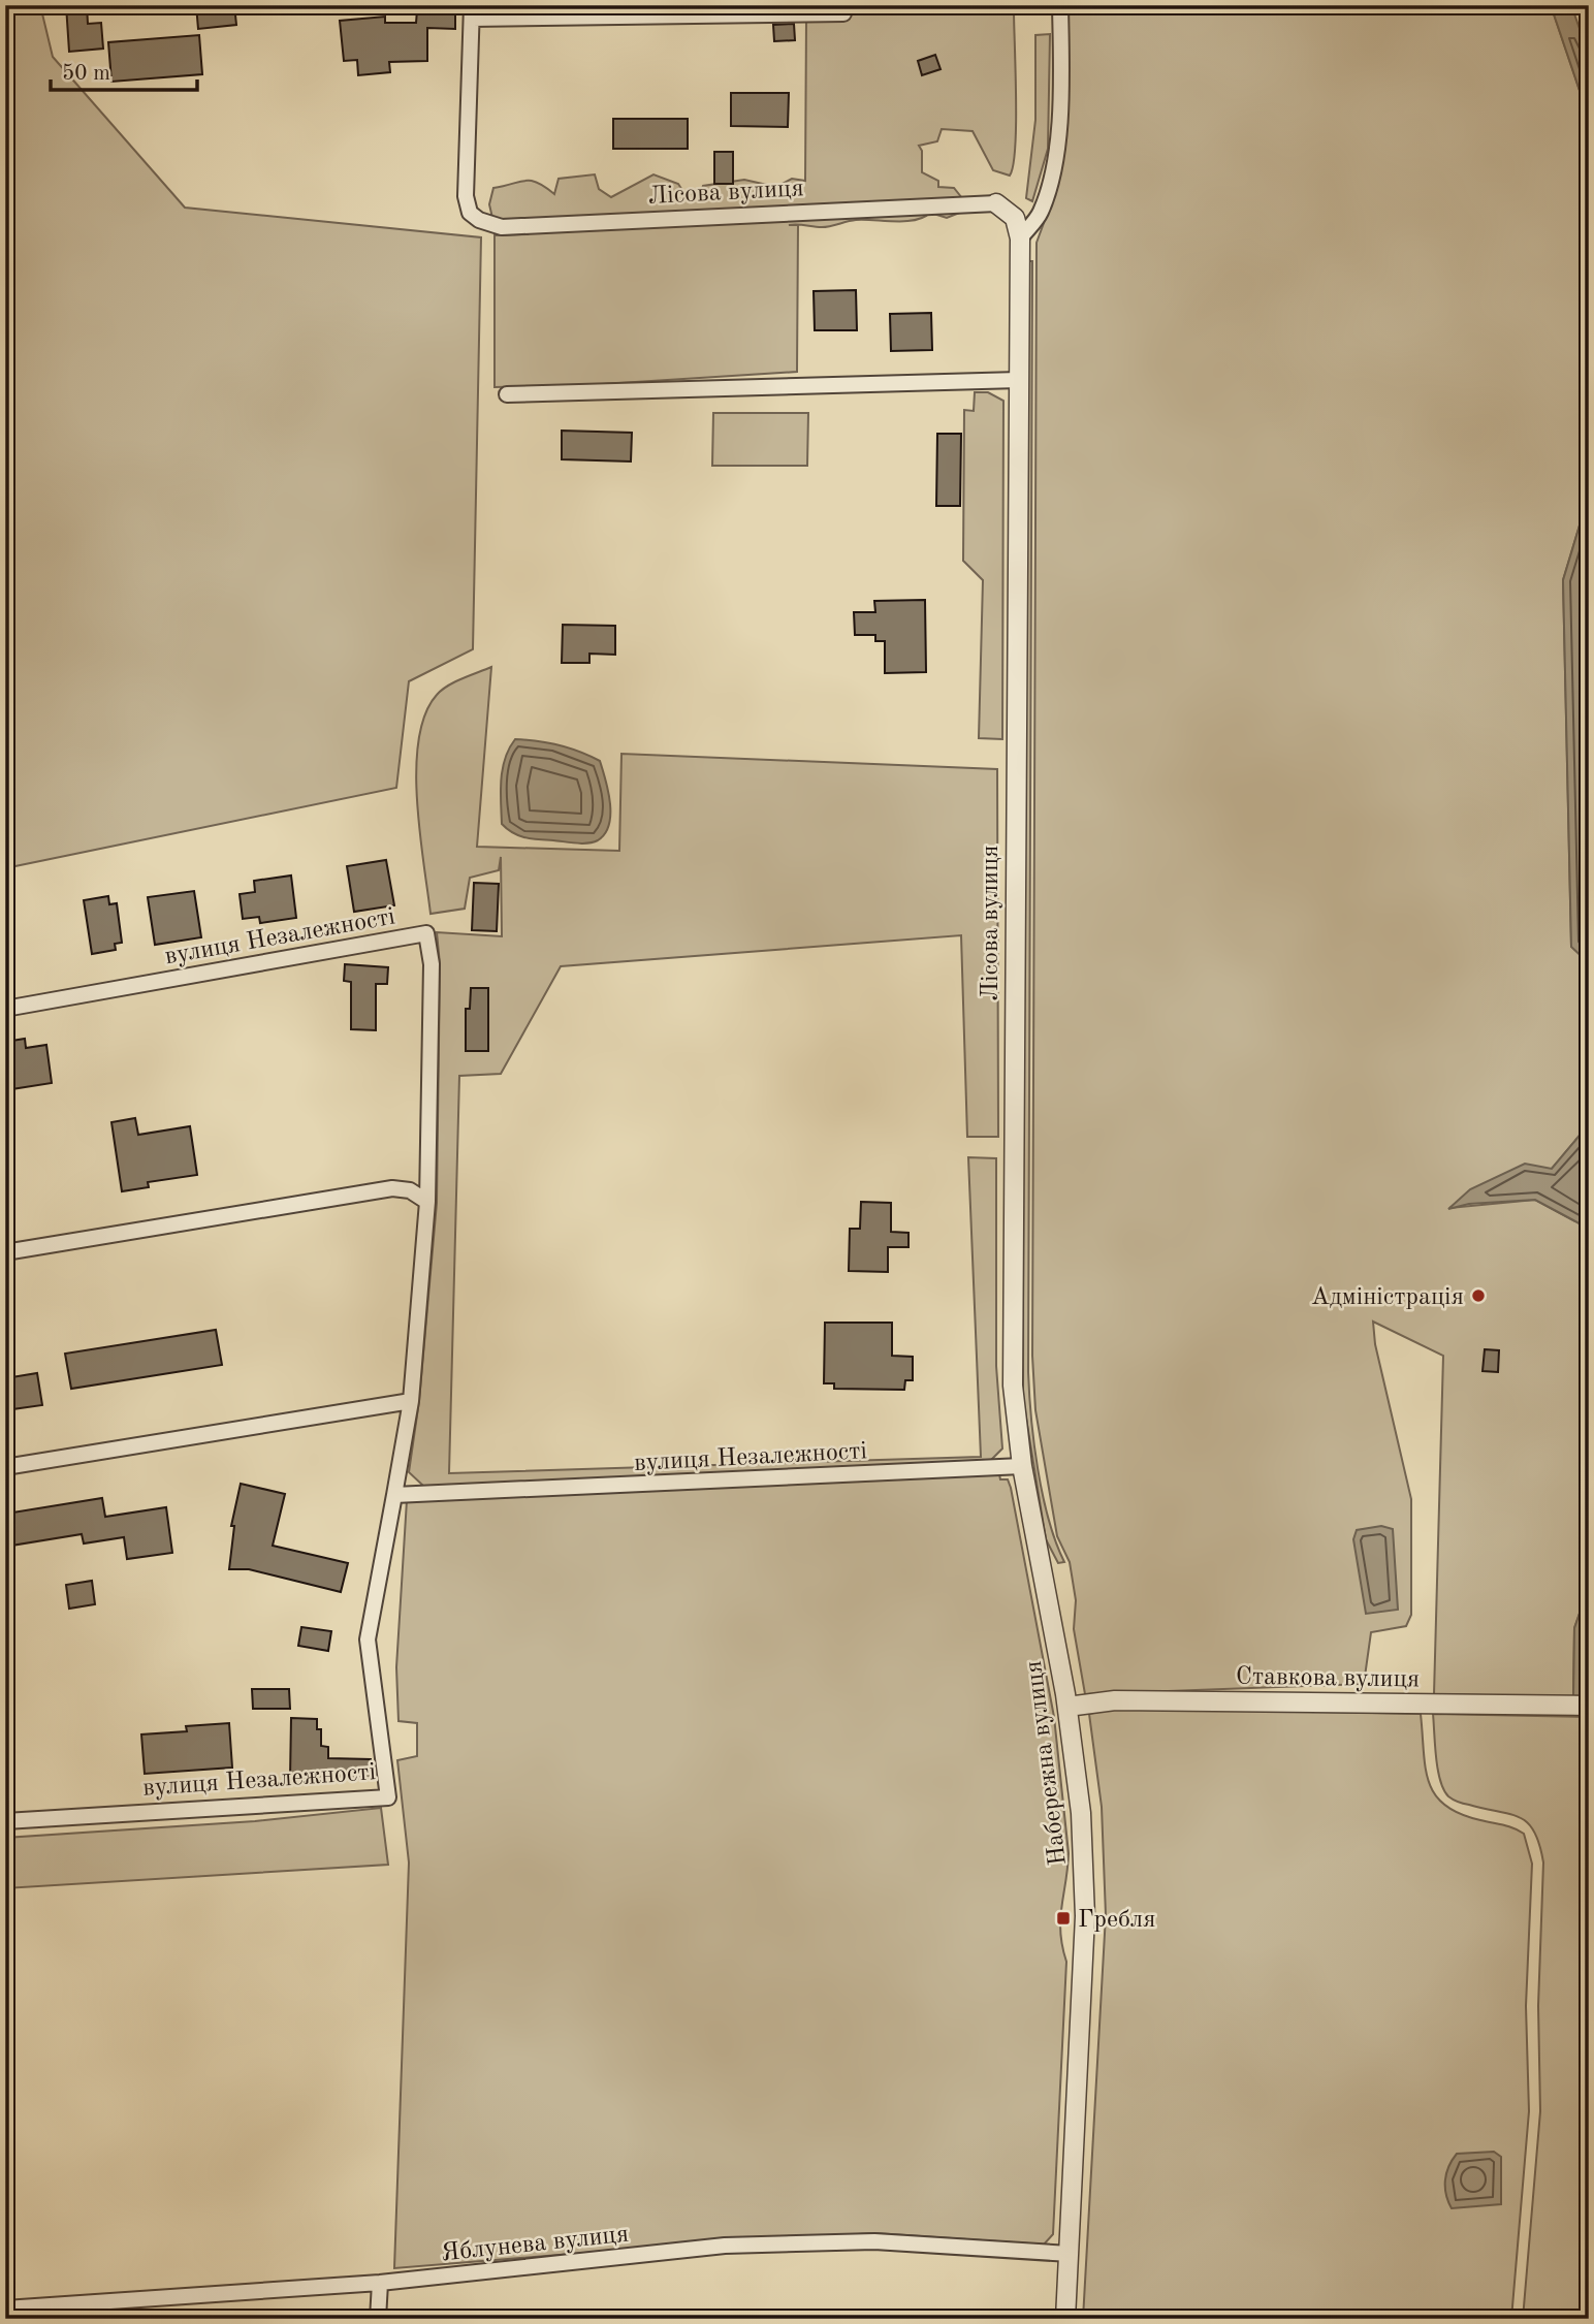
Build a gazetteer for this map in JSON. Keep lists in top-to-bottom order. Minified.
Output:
{"streets":{"street":["Лісова вулиця","вулиця Незалежності","Ставкова вулиця","Набережна вулиця","Яблунева вулиця"]},"crossings":[["Лісова вулиця","вулиця Незалежності"],["Лісова вулиця","Набережна вулиця"],["вулиця Незалежності","Набережна вулиця"],["Ставкова вулиця","Набережна вулиця"],["Набережна вулиця","Яблунева вулиця"]],"places":{"other":["Адміністрація"],"transit":["Гребля"]},"scale_bar":"50 m"}
